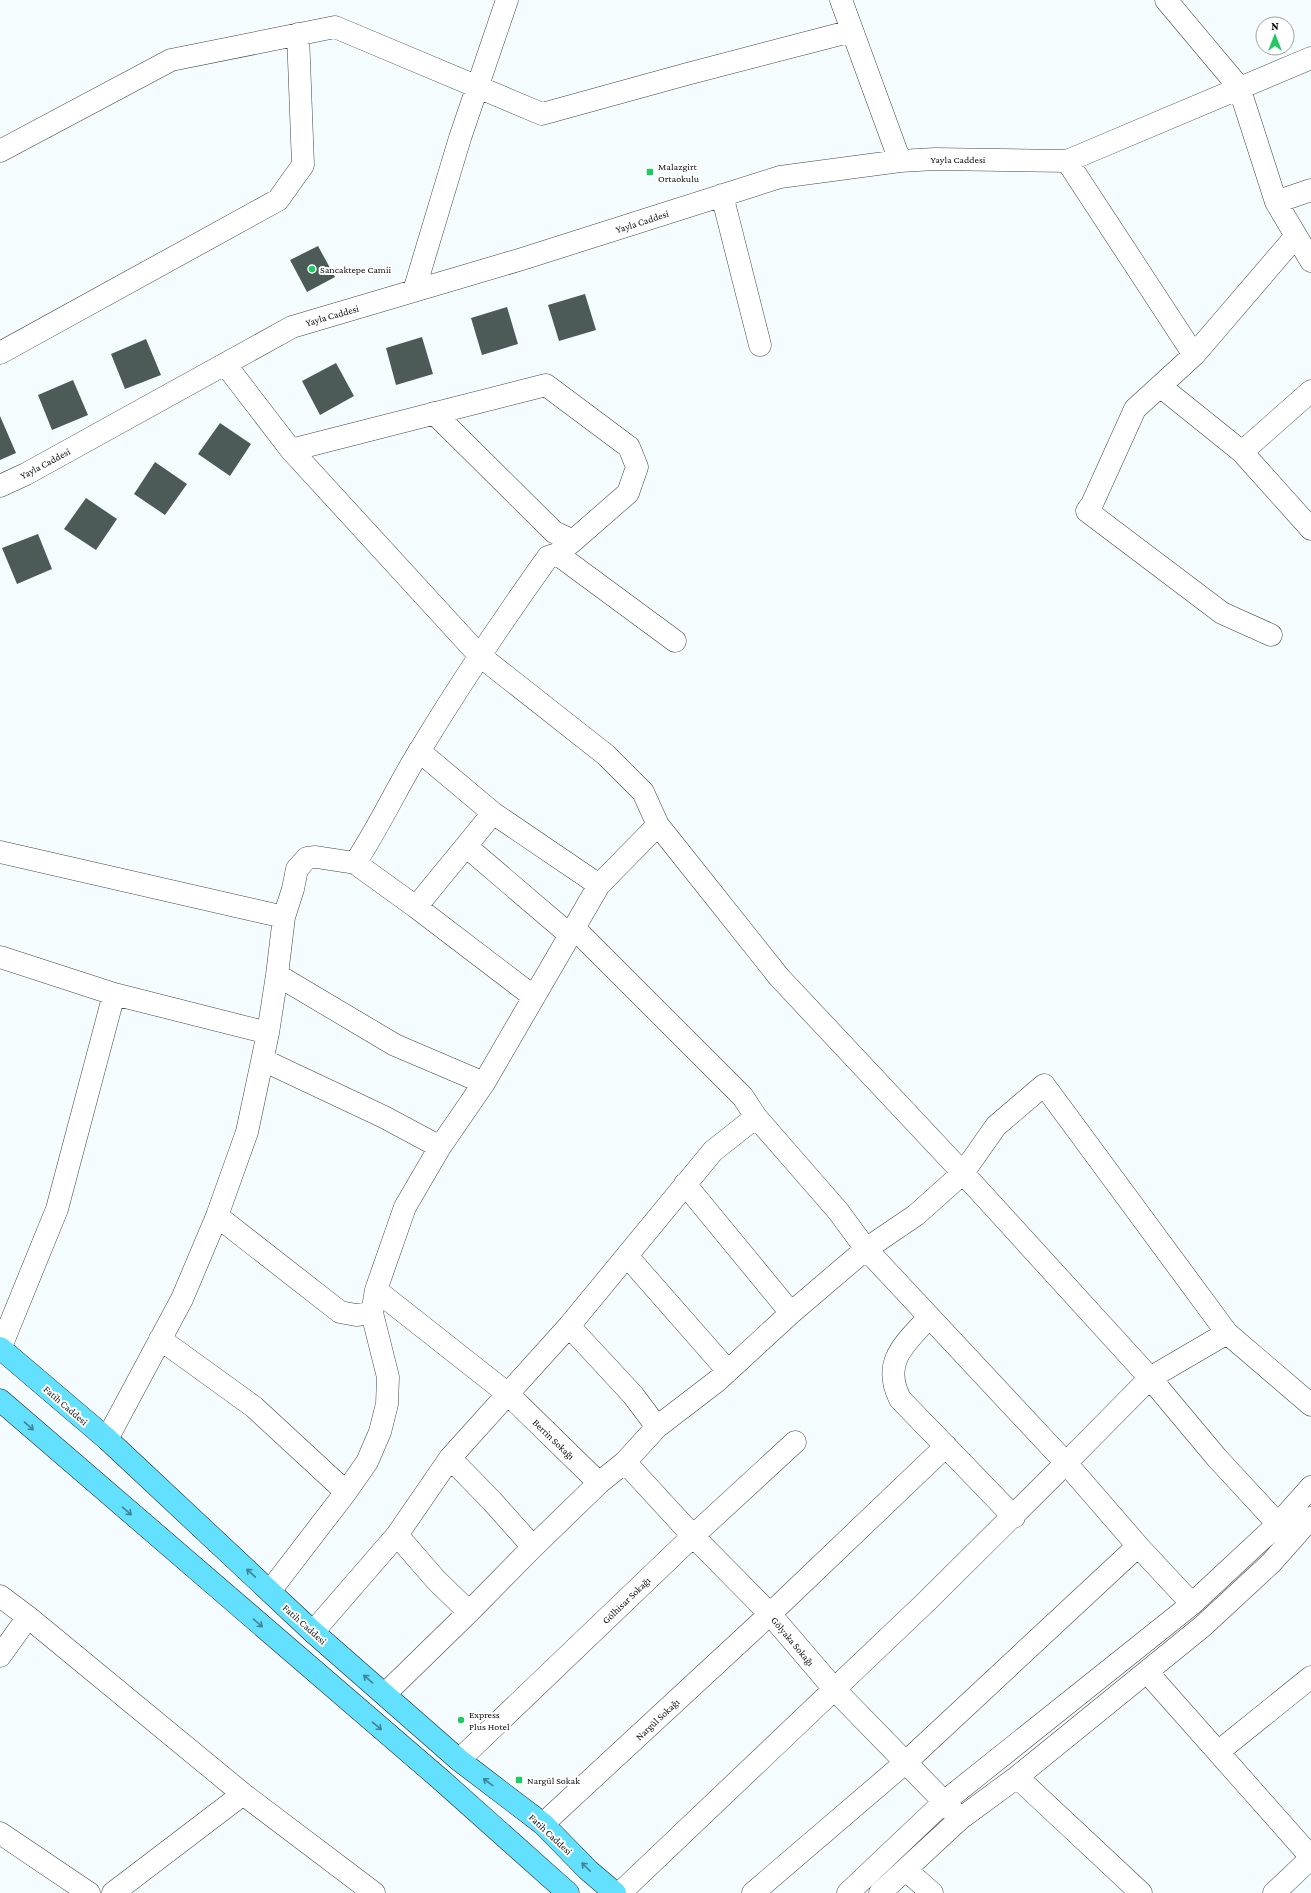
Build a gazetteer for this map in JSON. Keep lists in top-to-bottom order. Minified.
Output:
{"streets":{"main road":["Fatih Caddesi"],"street":["Yayla Caddesi","Berrin Sokağı","Gölhisar Sokağı","Gölyaka Sokağı","Nargül Sokağı"]},"crossings":[["Fatih Caddesi","Gölhisar Sokağı"],["Fatih Caddesi","Nargül Sokağı"],["Gölhisar Sokağı","Gölyaka Sokağı"],["Gölyaka Sokağı","Nargül Sokağı"]],"places":{"transit":["Malazgirt Ortaokulu","Nargül Sokak"],"other":["Sancaktepe Camii","Express Plus Hotel"]},"north":"top"}
